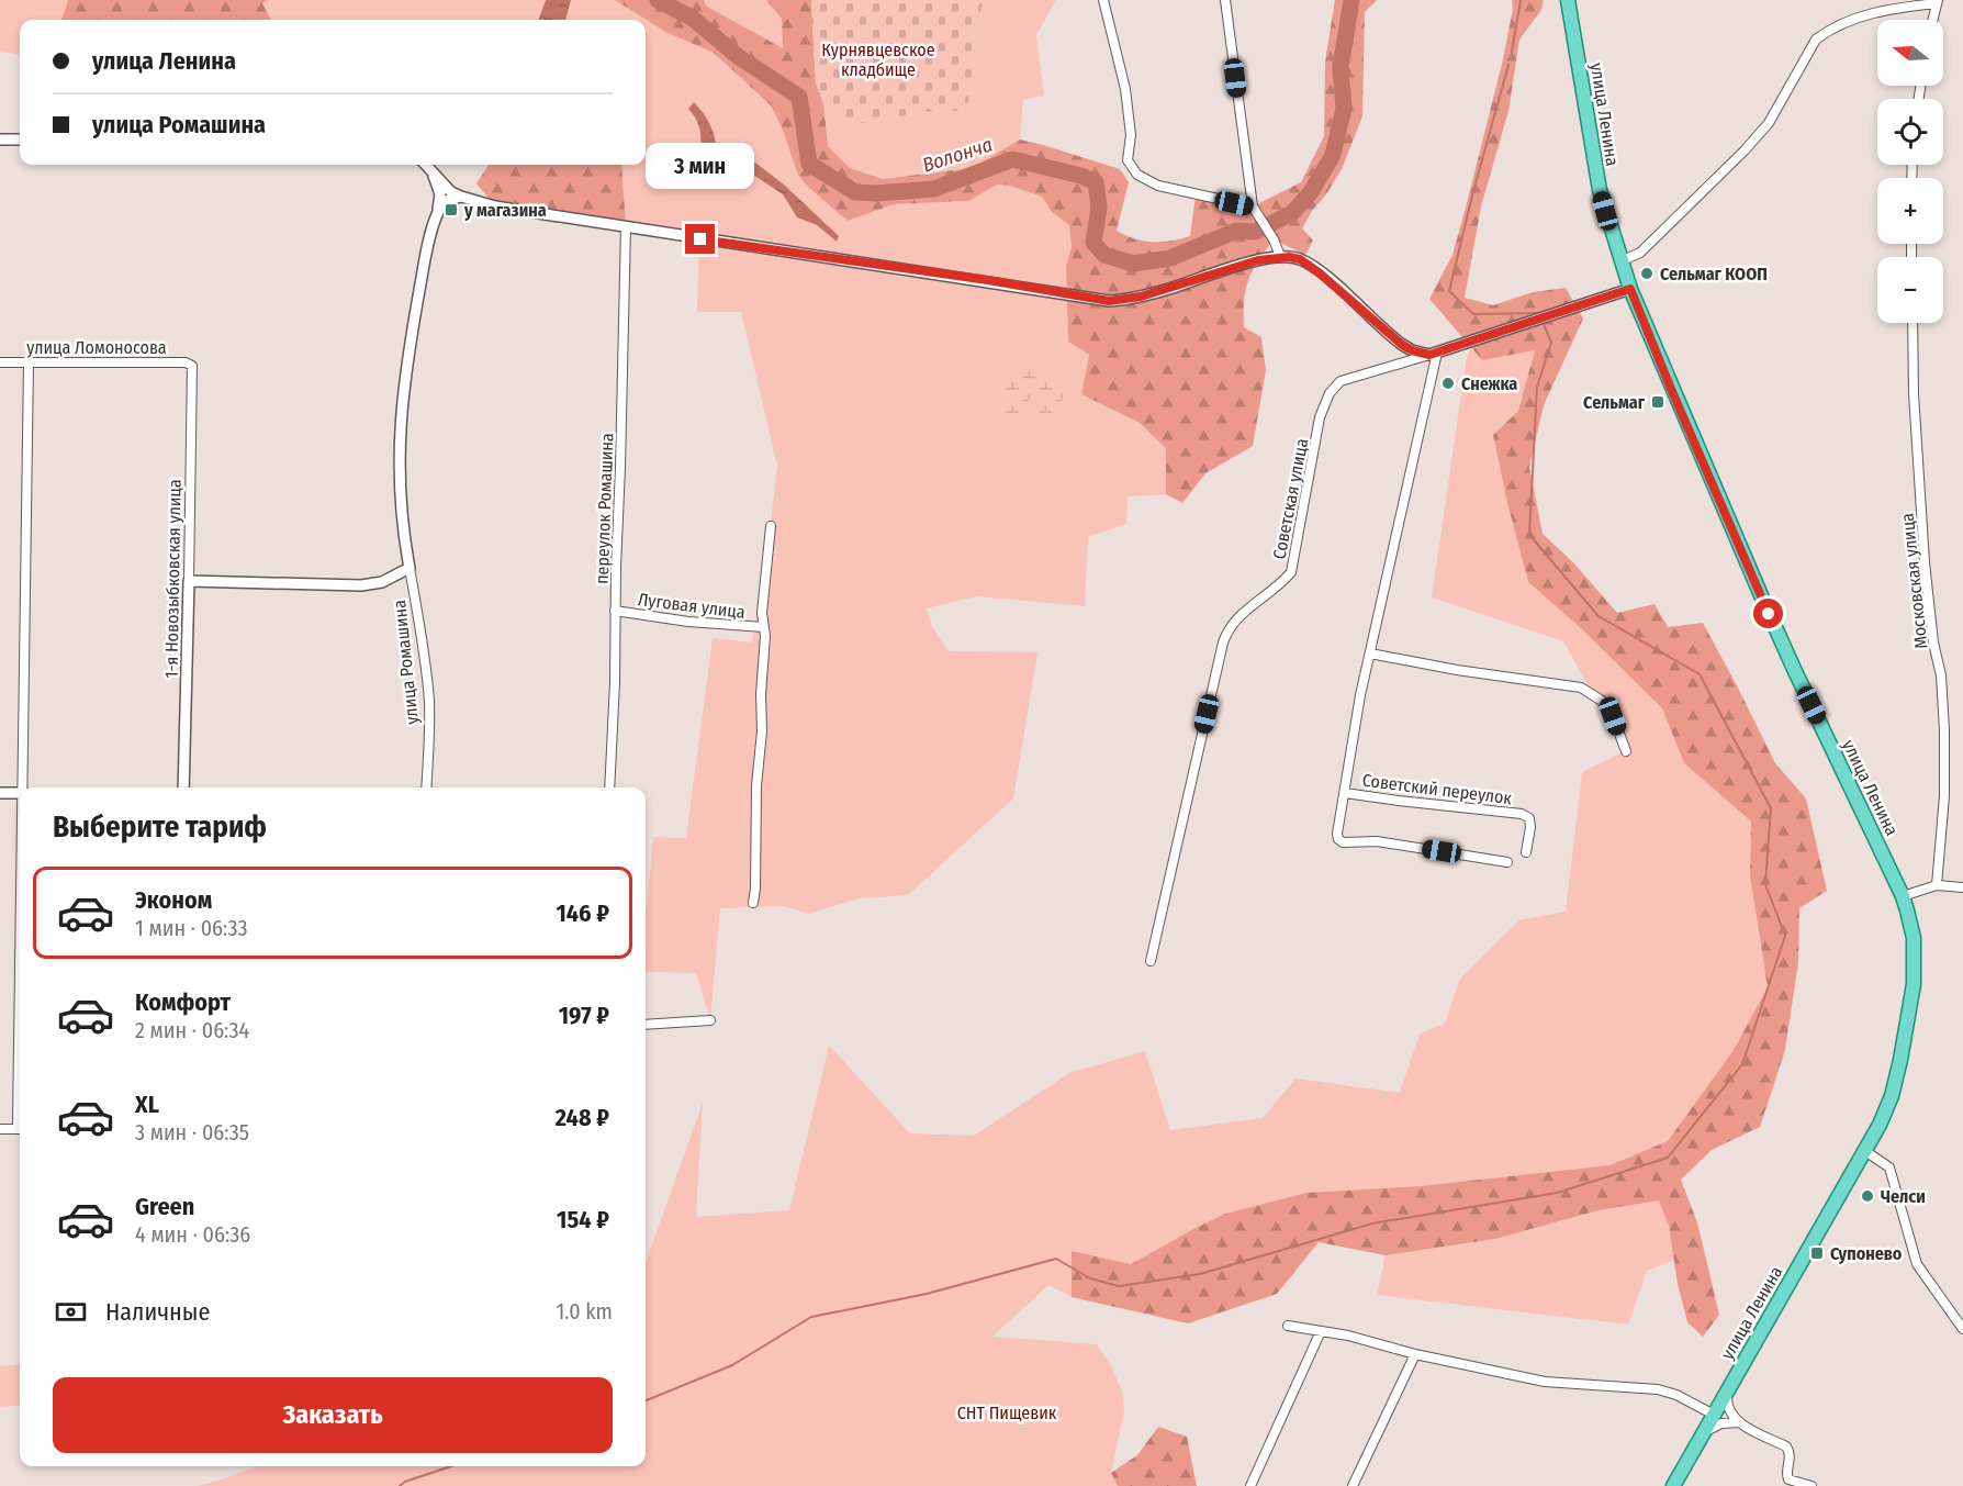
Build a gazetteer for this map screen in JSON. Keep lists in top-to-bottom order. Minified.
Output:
{"streets":{"main road":["улица Ленина"],"street":["улица Ломоносова","Советская улица","переулок Ромашина","1-я Новозыбковская улица","Московская улица","Луговая улица","улица Ромашина","Советский переулок"]},"crossings":[["улица Ломоносова","1-я Новозыбковская улица"],["переулок Ромашина","Луговая улица"]],"water":["Волонча"],"parks":["Курнявцевское кладбище","СНТ Пищевик"],"places":{"transit":["у магазина","Сельмаг","Супонево"],"other":["Сельмаг КООП","Снежка","Челси"]},"north":"left","page":{"map_buttons":["+","−"],"banner":["улица Ленина","улица Ромашина"],"bubble":"3 мин","heading":"Выберите тариф","list":[{"name":"Эконом","note":"1 мин · 06:33","value":"146 ₽"},{"name":"Комфорт","note":"2 мин · 06:34","value":"197 ₽"},{"name":"XL","note":"3 мин · 06:35","value":"248 ₽"},{"name":"Green","note":"4 мин · 06:36","value":"154 ₽"}],"pay":["Наличные","1.0 km"],"buttons":"Заказать"}}
